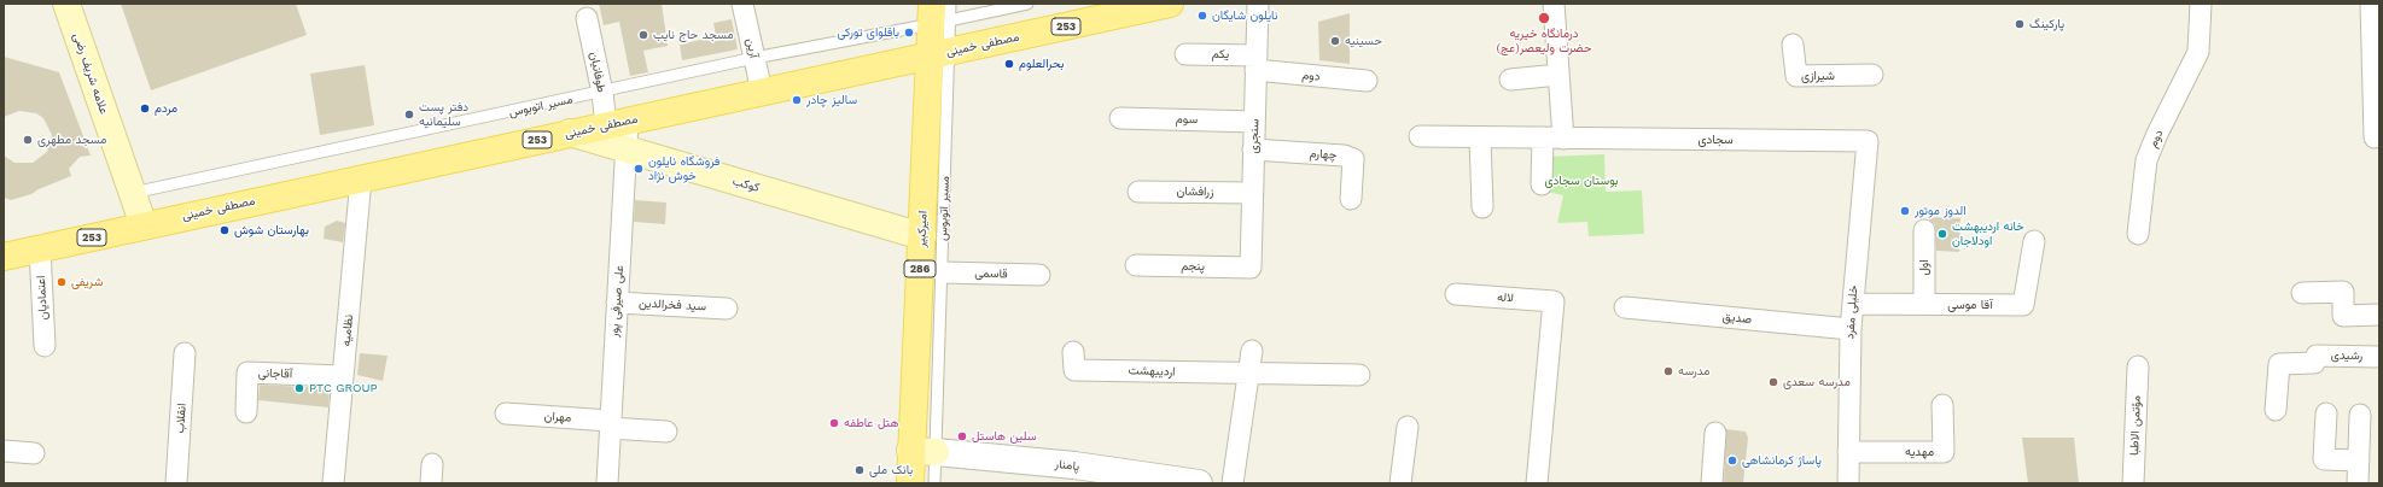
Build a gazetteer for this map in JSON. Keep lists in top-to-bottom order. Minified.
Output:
{"streets":{"main road":["253","مصطفی خمینی","علامه شریف رضی","کوکب","امیرکبیر","286"],"street":["آرین","یکم","طوفانیان","دوم","شیرازی","سوم","سنجری","سجادی","چهارم","زرافشان","پنجم","اول","قاسمی","اعتمادیان","لاله","علی صیرفی پور","سید فخرالدین","آقا موسی","خلیلی مفرد","صدیق","نظامیه","رشیدی","اردیبهشت","آقاجانی","مهران","انقلاب","مؤتمن الاطبا","مهدیه","پامنار"],"lane":["مسیر اتوبوس"]},"crossings":[["مصطفی خمینی","آرین"],["مصطفی خمینی","طوفانیان"],["مصطفی خمینی","علامه شریف رضی"],["مصطفی خمینی","مسیر اتوبوس"],["مصطفی خمینی","کوکب"],["مصطفی خمینی","امیرکبیر"],["مصطفی خمینی","اعتمادیان"],["مصطفی خمینی","علی صیرفی پور"],["مصطفی خمینی","نظامیه"],["آرین","مسیر اتوبوس"],["یکم","دوم"],["یکم","سنجری"],["طوفانیان","مسیر اتوبوس"],["طوفانیان","علی صیرفی پور"],["علامه شریف رضی","مسیر اتوبوس"],["دوم","سنجری"],["مسیر اتوبوس","امیرکبیر"],["مسیر اتوبوس","قاسمی"],["مسیر اتوبوس","پامنار"],["سوم","سنجری"],["سنجری","چهارم"],["سنجری","زرافشان"],["سنجری","پنجم"],["سجادی","خلیلی مفرد"],["کوکب","امیرکبیر"],["کوکب","علی صیرفی پور"],["امیرکبیر","پامنار"],["اول","آقا موسی"],["علی صیرفی پور","سید فخرالدین"],["علی صیرفی پور","مهران"],["آقا موسی","خلیلی مفرد"],["خلیلی مفرد","صدیق"],["خلیلی مفرد","مهدیه"],["نظامیه","آقاجانی"]],"parks":["بوستان سجادی"],"places":["نايلون شايگان","درمانگاه خیریه حضرت ولیعصر(عج)","پارکینگ","باقلوای تورکی","مسجد حاج نایب","حسینیه","بحرالعلوم","سالیز چادر","مردم","دفتر پست سلیمانیه","مسجد مطهری","فروشگاه نایلون خوش نژاد","الدوز موتور","بهارستان شوش","خانه اردیبهشت اودلاجان","شریفی","مدرسه","مدرسه سعدی","PTC GROUP","هتل عاطفه","سلین هاستل","پاساژ کرمانشاهی","بانک ملی"]}
